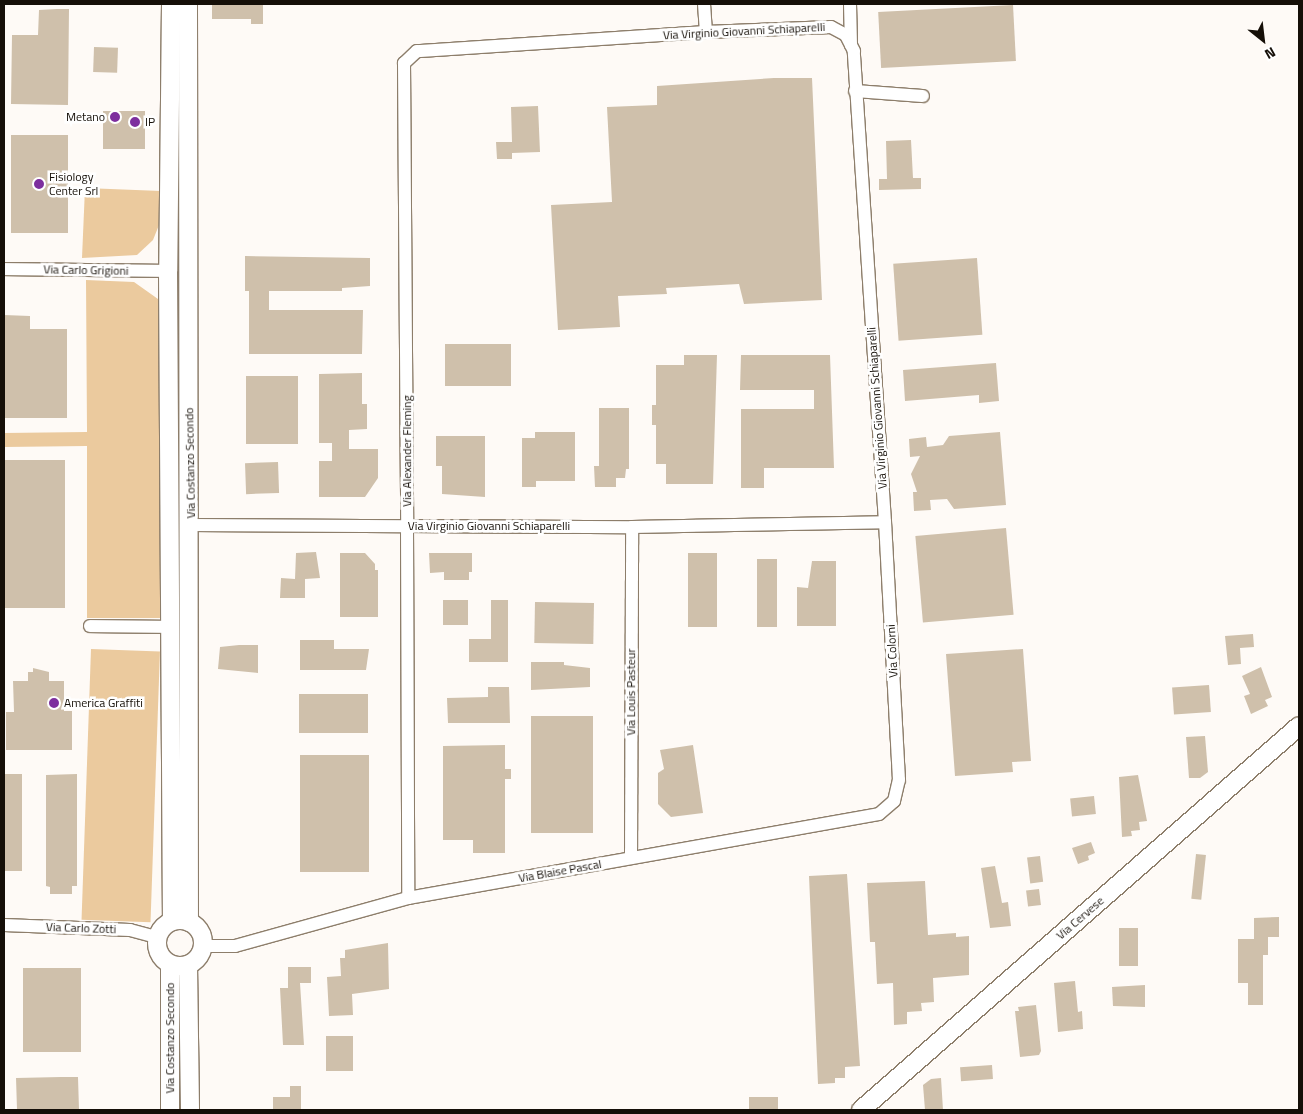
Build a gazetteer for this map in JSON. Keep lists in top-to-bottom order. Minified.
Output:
{"streets":{"street":["Via Virginio Giovanni Schiaparelli","Via Carlo Grigioni","Via Alexander Fleming","Via Costanzo Secondo","Via Colorni","Via Louis Pasteur","Via Blaise Pascal","Via Cervese","Via Carlo Zotti"]},"crossings":[["Via Virginio Giovanni Schiaparelli","Via Alexander Fleming"],["Via Virginio Giovanni Schiaparelli","Via Costanzo Secondo"],["Via Virginio Giovanni Schiaparelli","Via Colorni"],["Via Virginio Giovanni Schiaparelli","Via Louis Pasteur"],["Via Carlo Grigioni","Via Costanzo Secondo"],["Via Alexander Fleming","Via Blaise Pascal"],["Via Costanzo Secondo","Via Blaise Pascal"],["Via Costanzo Secondo","Via Carlo Zotti"],["Via Colorni","Via Blaise Pascal"],["Via Louis Pasteur","Via Blaise Pascal"],["Via Blaise Pascal","Via Carlo Zotti"]],"places":["Metano","IP","Fisiology Center Srl","America Graffiti"],"north":"bottom right"}
